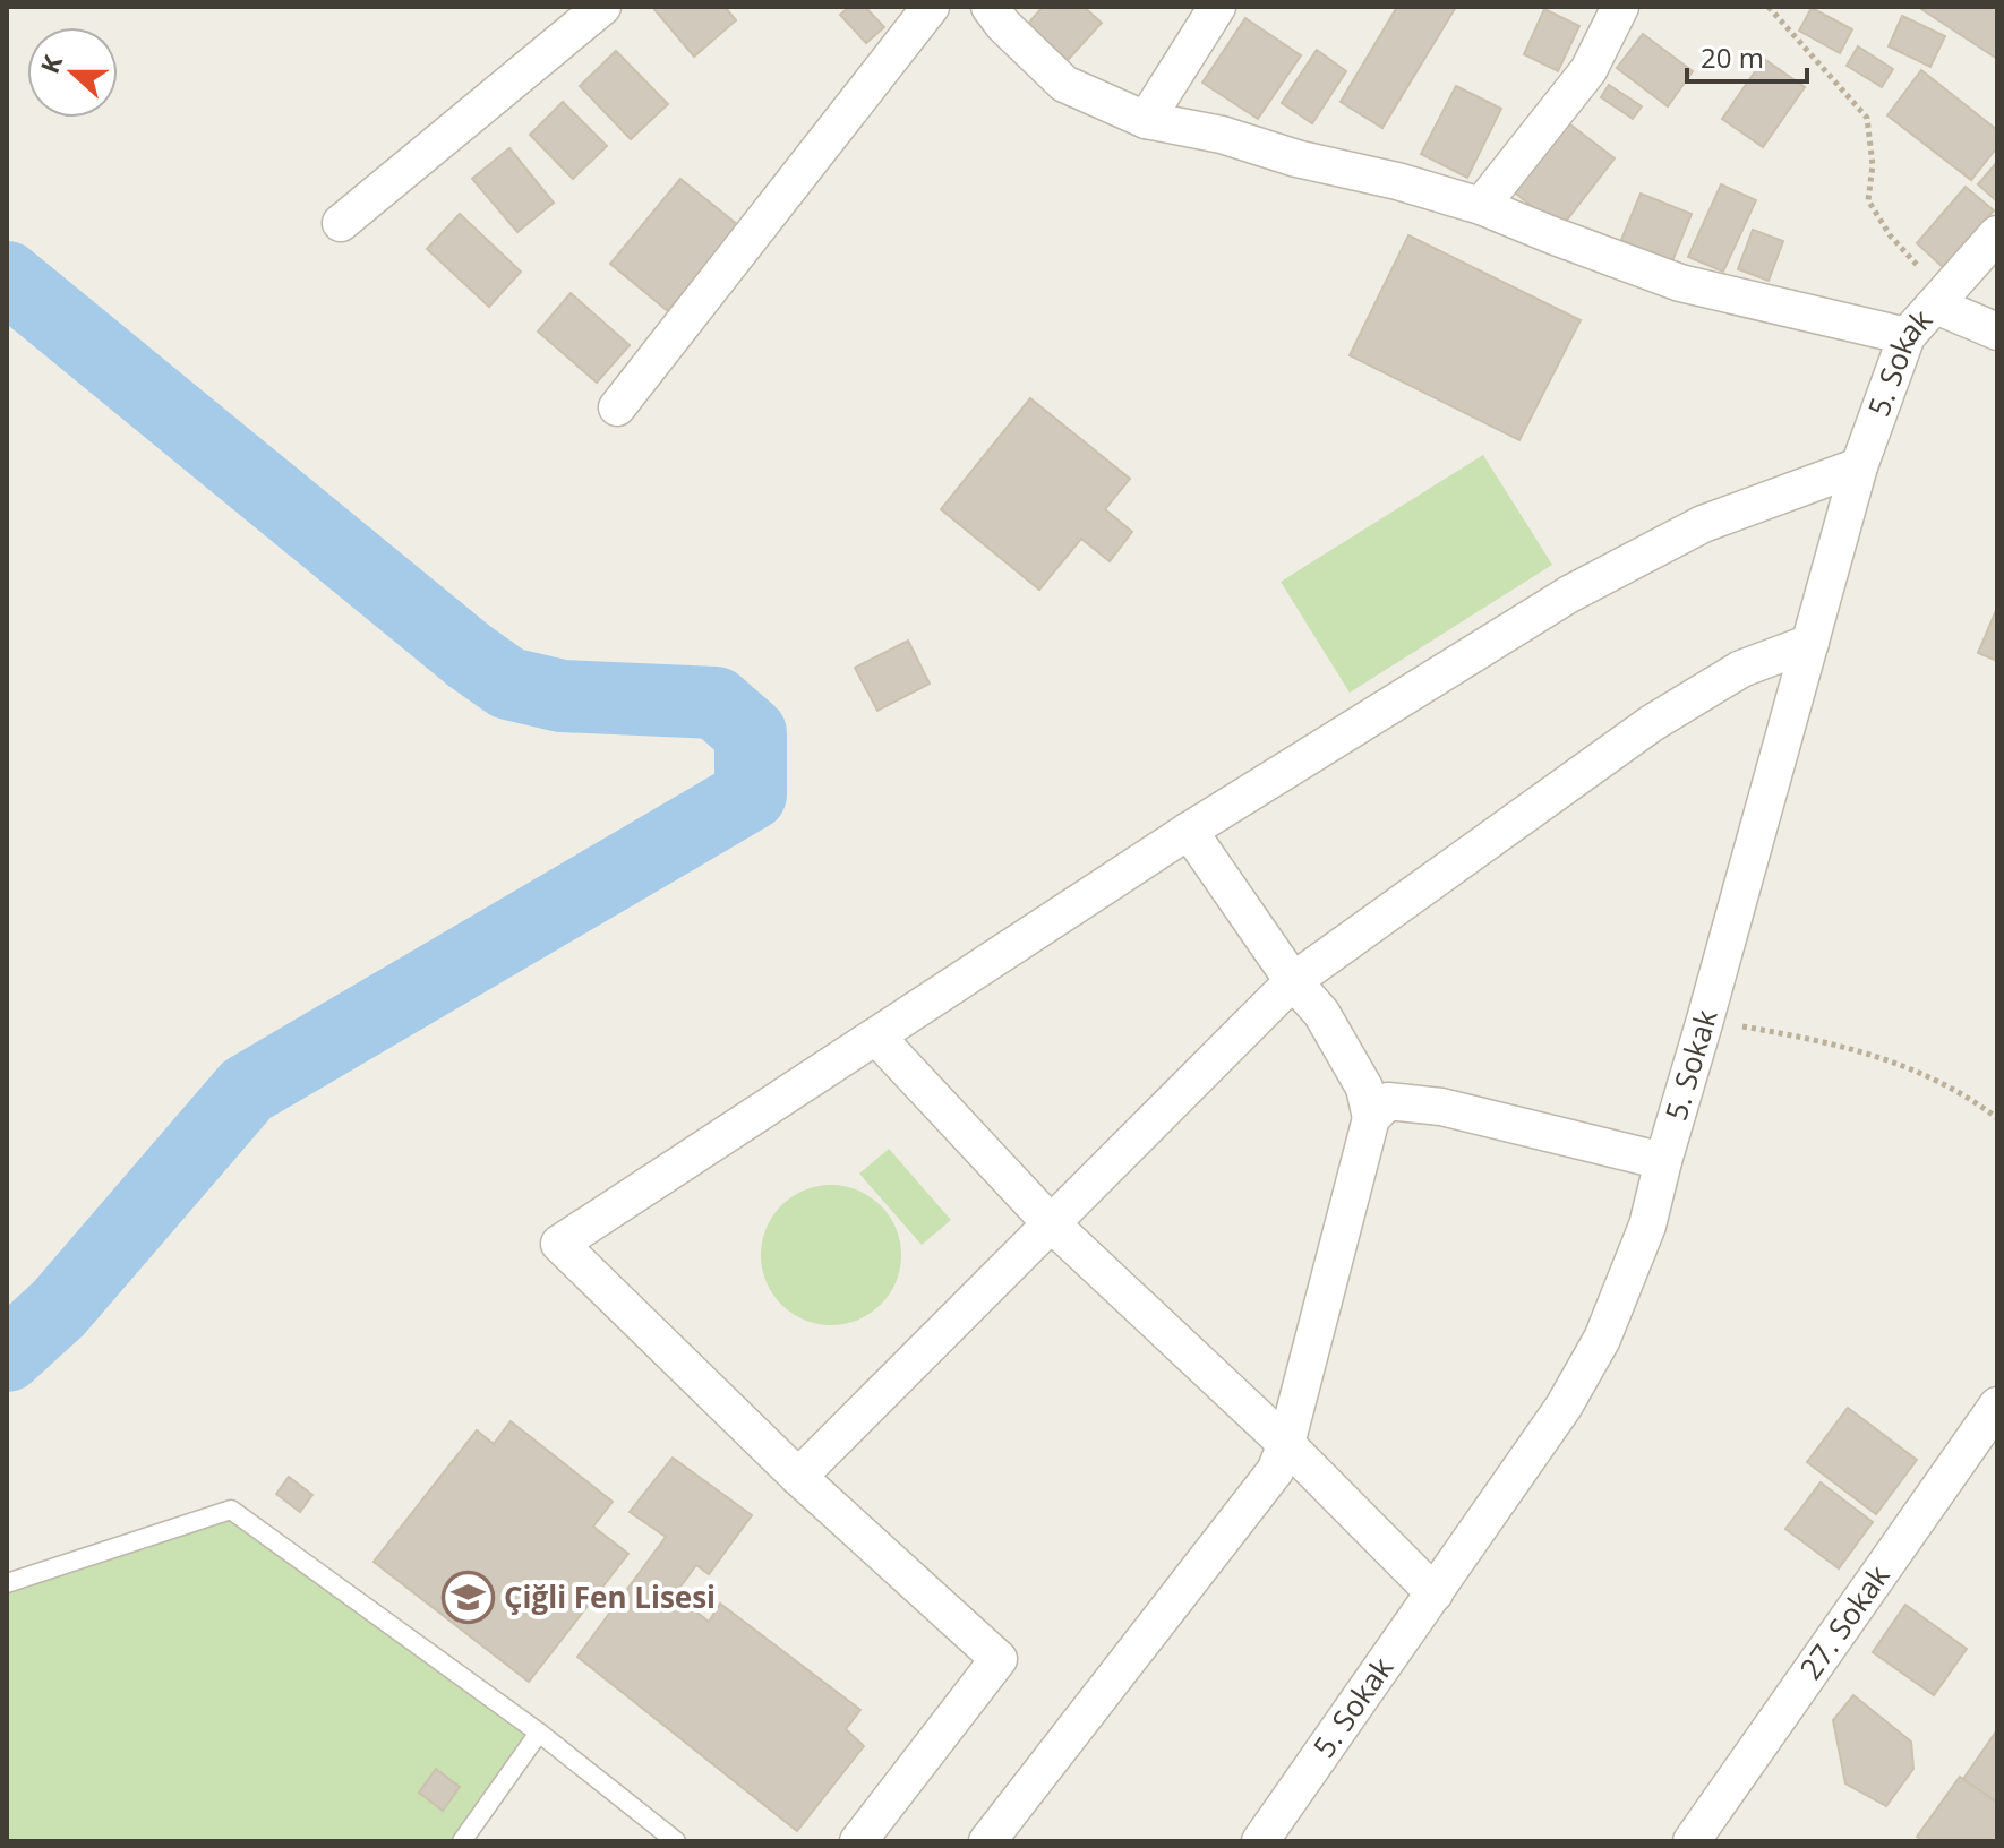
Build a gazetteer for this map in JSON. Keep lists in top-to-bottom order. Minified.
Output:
{"streets":{"street":["5. Sokak","27. Sokak"]},"places":{"school or university":["Çiğli Fen Lisesi"]},"scale_bar":"20 m","north":"left"}
